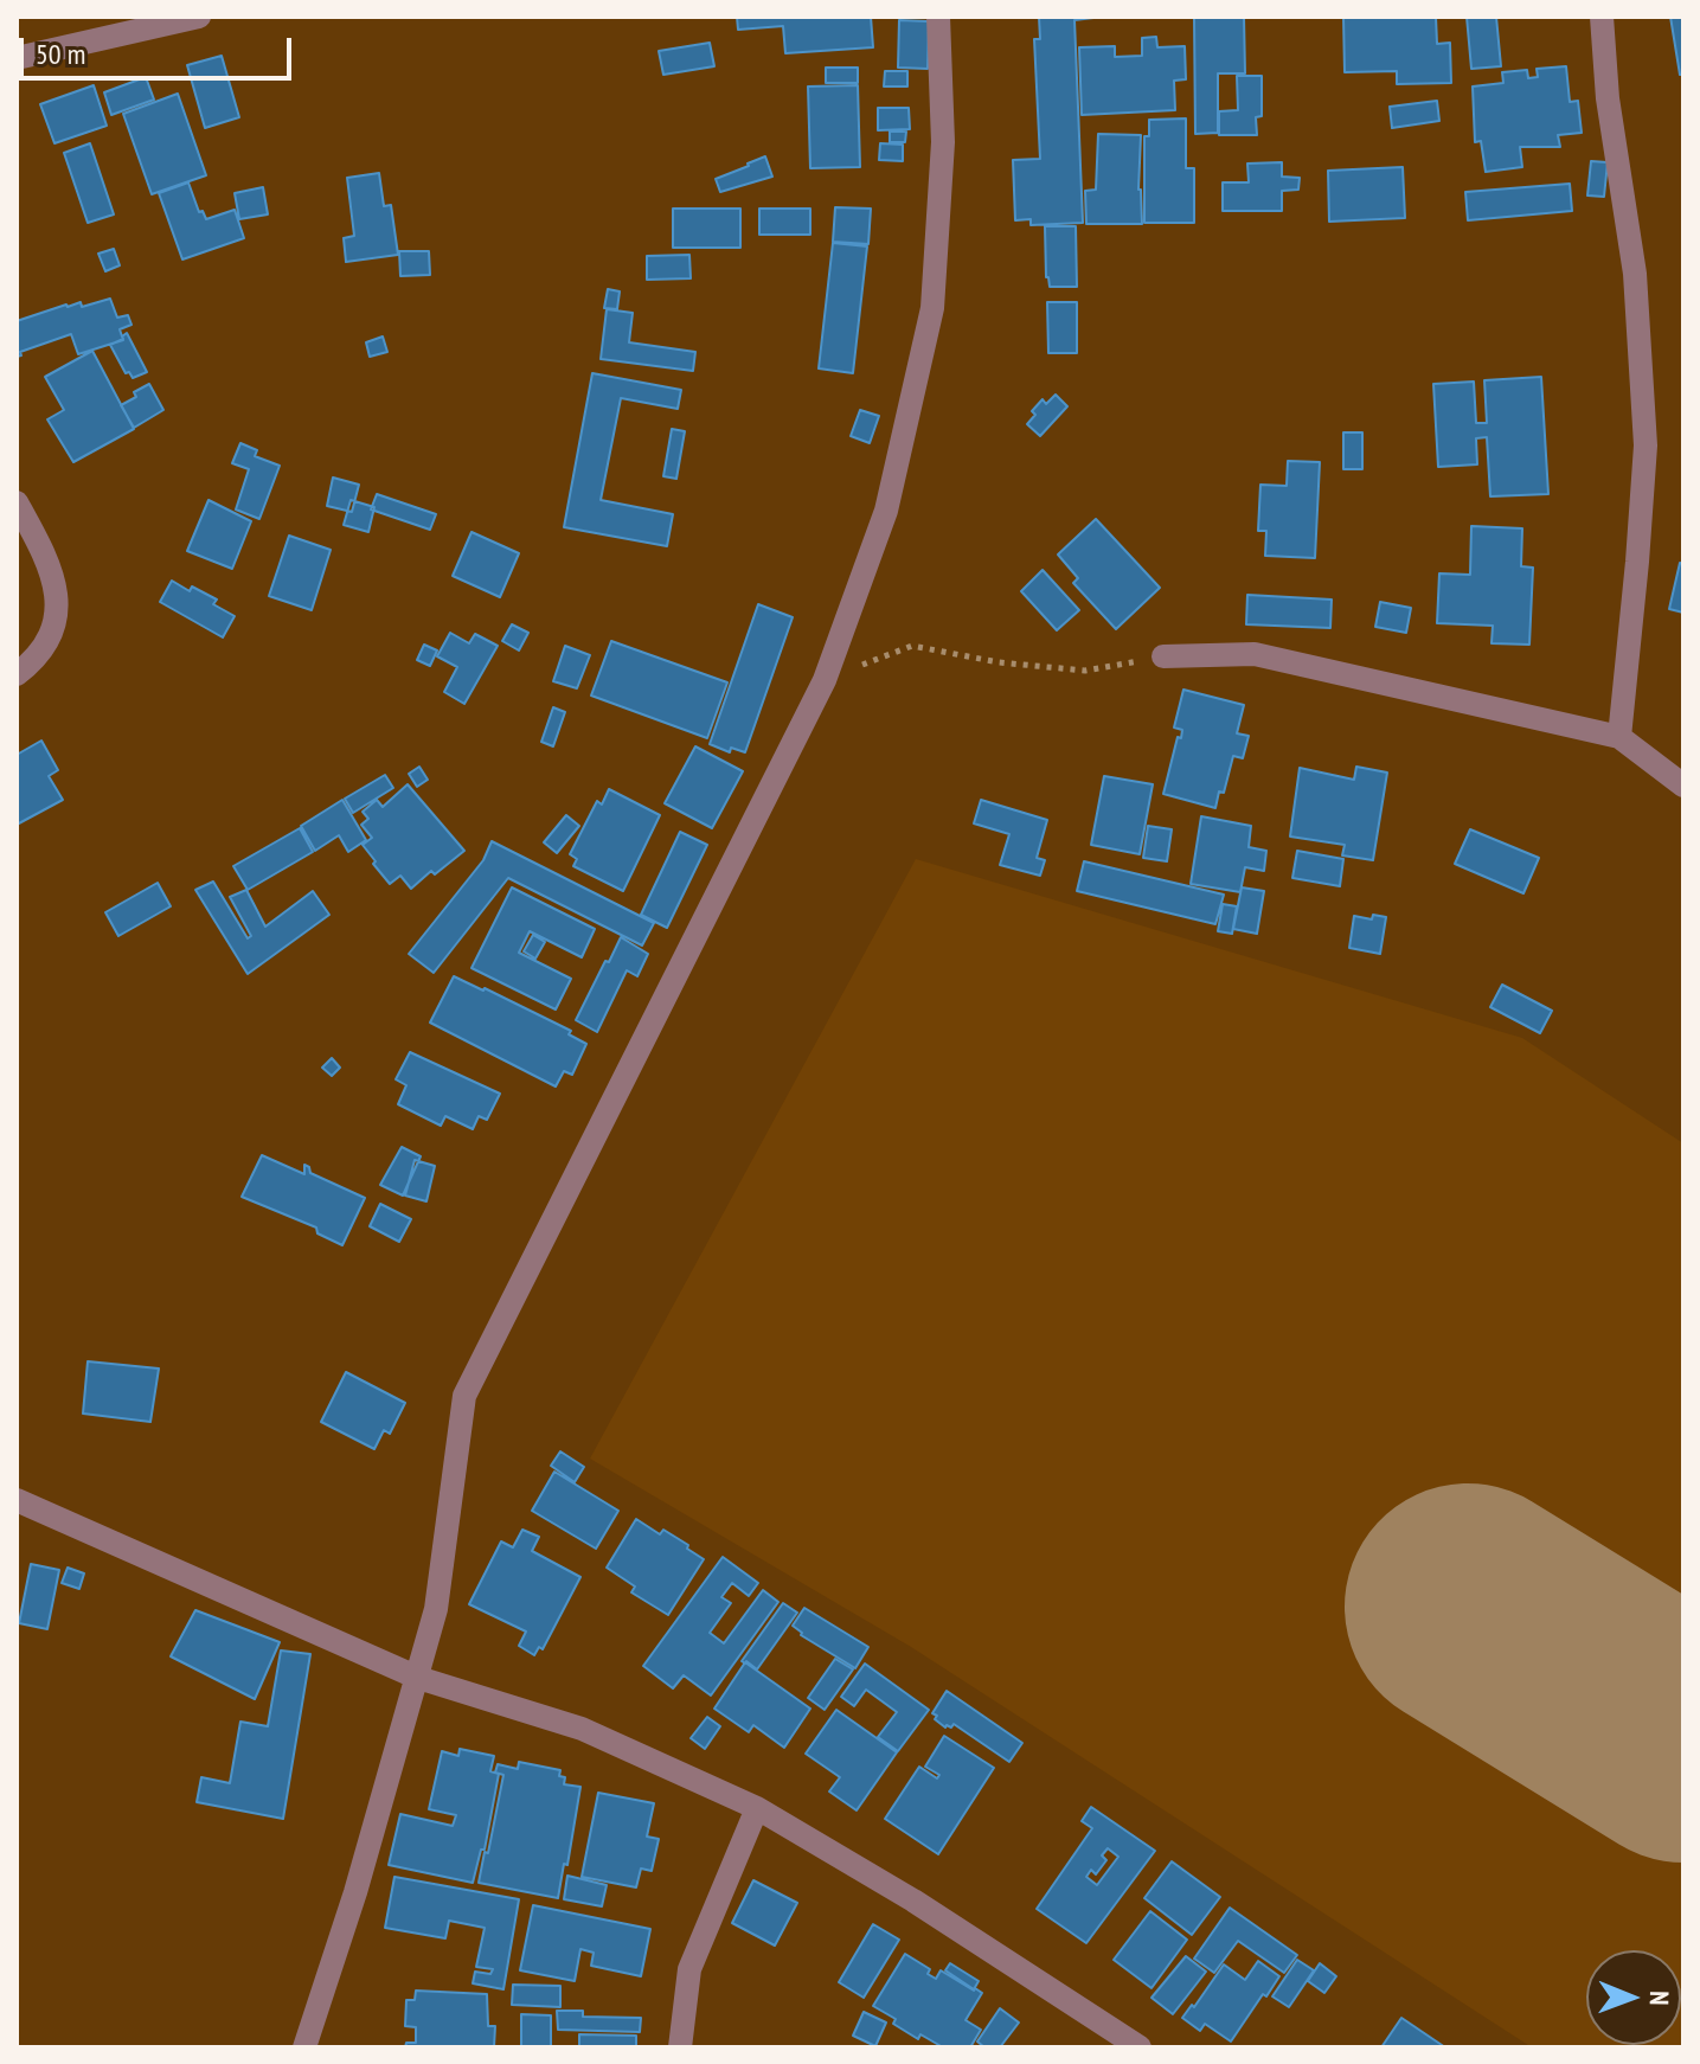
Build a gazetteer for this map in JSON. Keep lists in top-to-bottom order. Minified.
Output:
{"scale_bar":"50 m","north":"right"}
